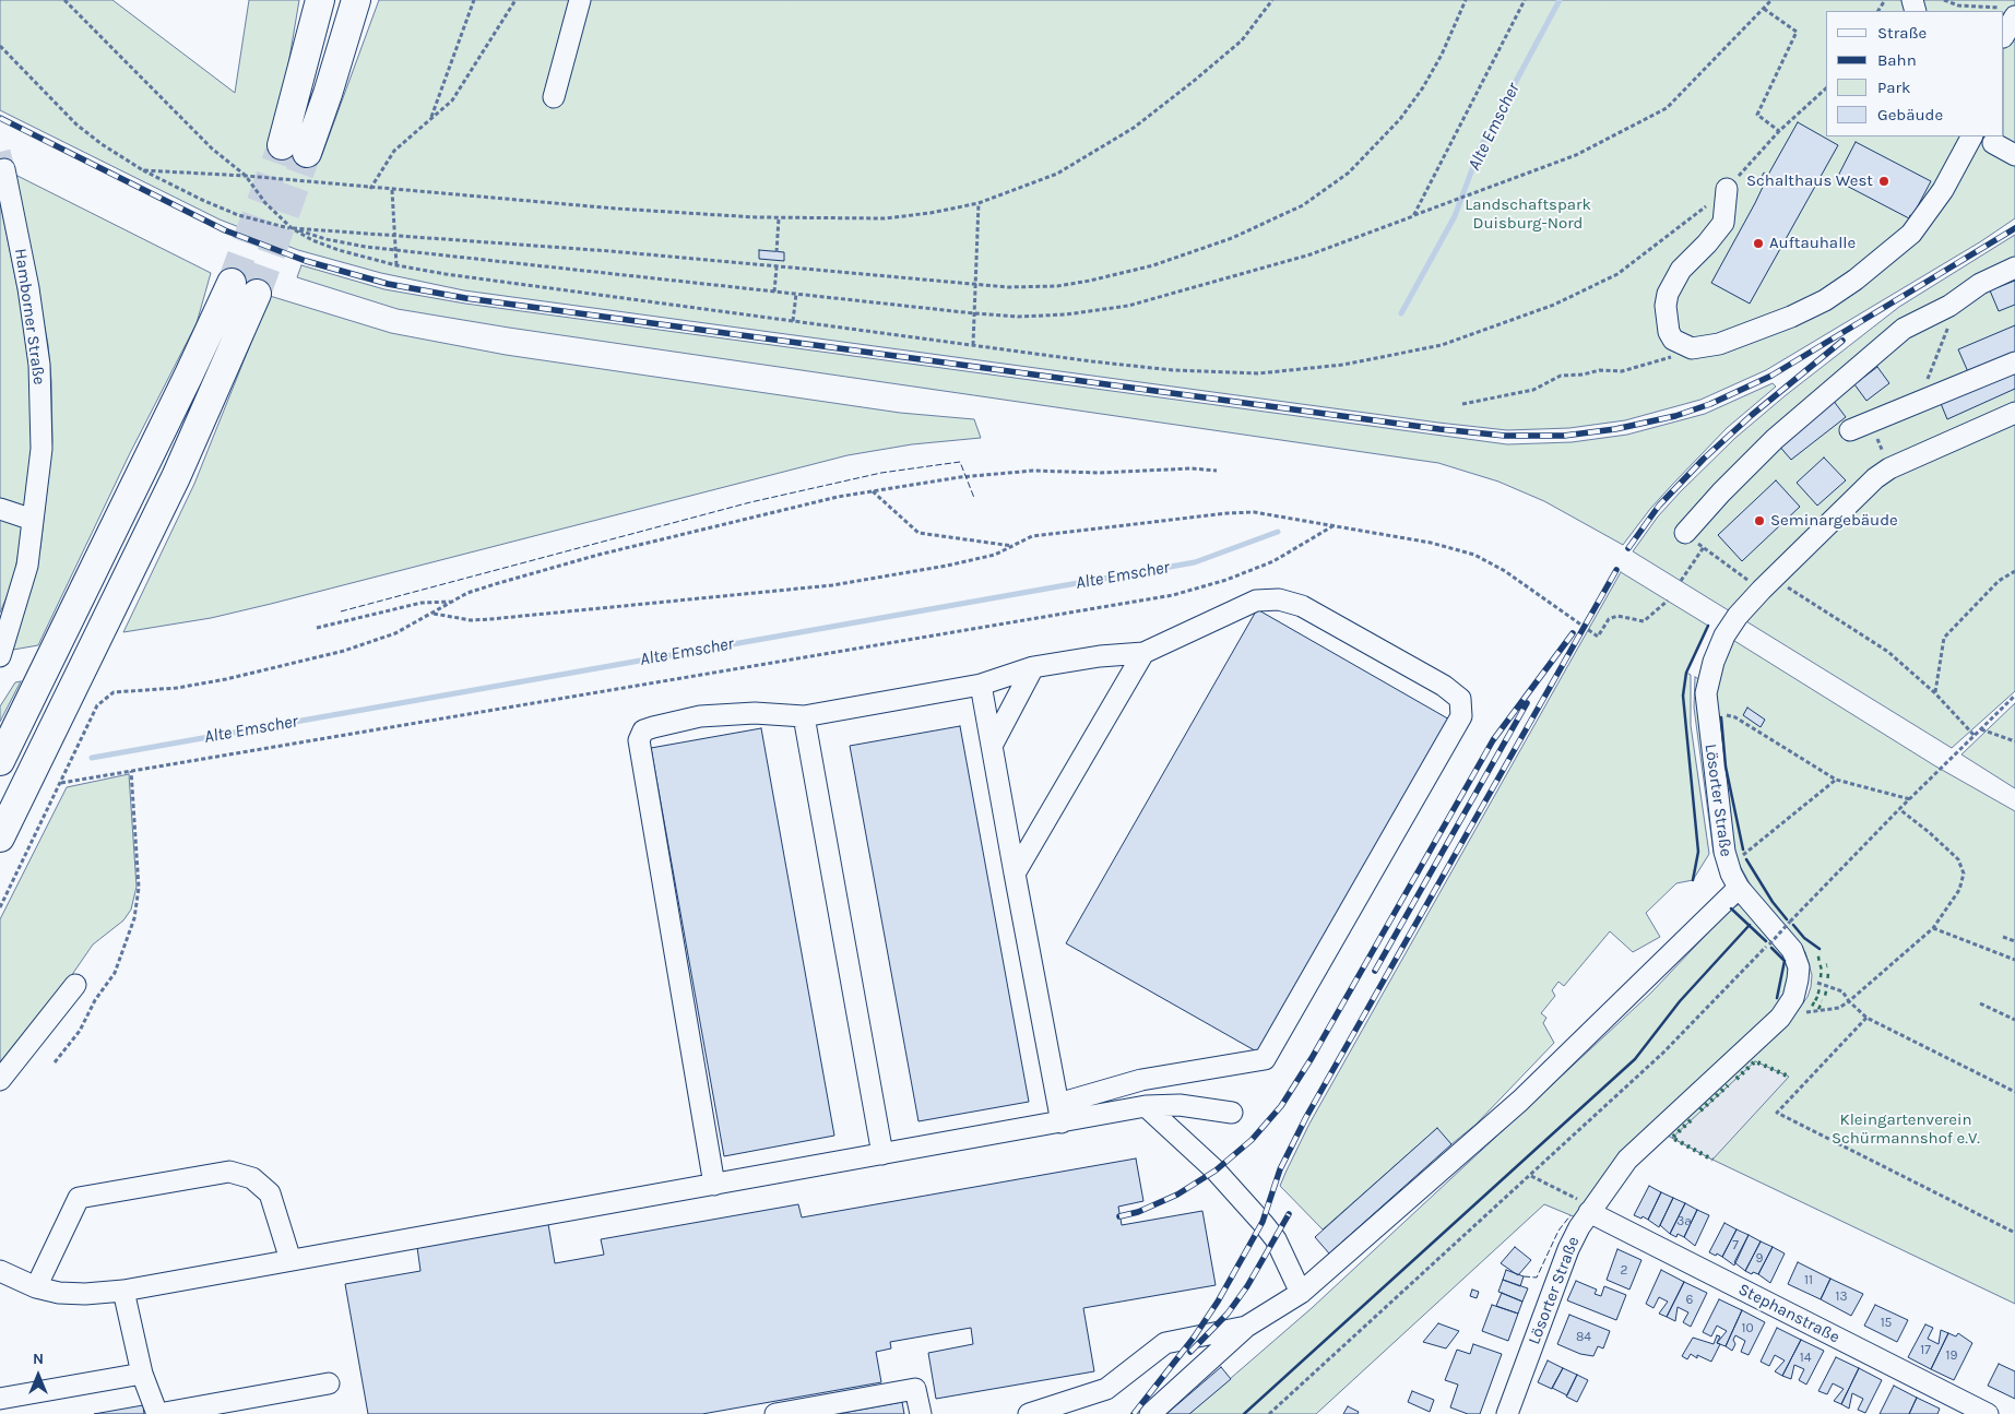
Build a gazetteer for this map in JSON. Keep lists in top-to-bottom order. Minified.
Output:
{"streets":{"street":["Hamborner Straße","Lösorter Straße","Stephanstraße"]},"crossings":[["Lösorter Straße","Stephanstraße"]],"water":["Alte Emscher"],"parks":["Landschaftspark Duisburg-Nord","Kleingartenverein Schürmannshof e.V."],"places":["Schalthaus West","Auftauhalle","Seminargebäude"],"house_numbers":["3a","7","9","2","11","13","6","15","10","84","17","19","14"],"legend":["Straße","Bahn","Park","Gebäude"],"north":"top"}
